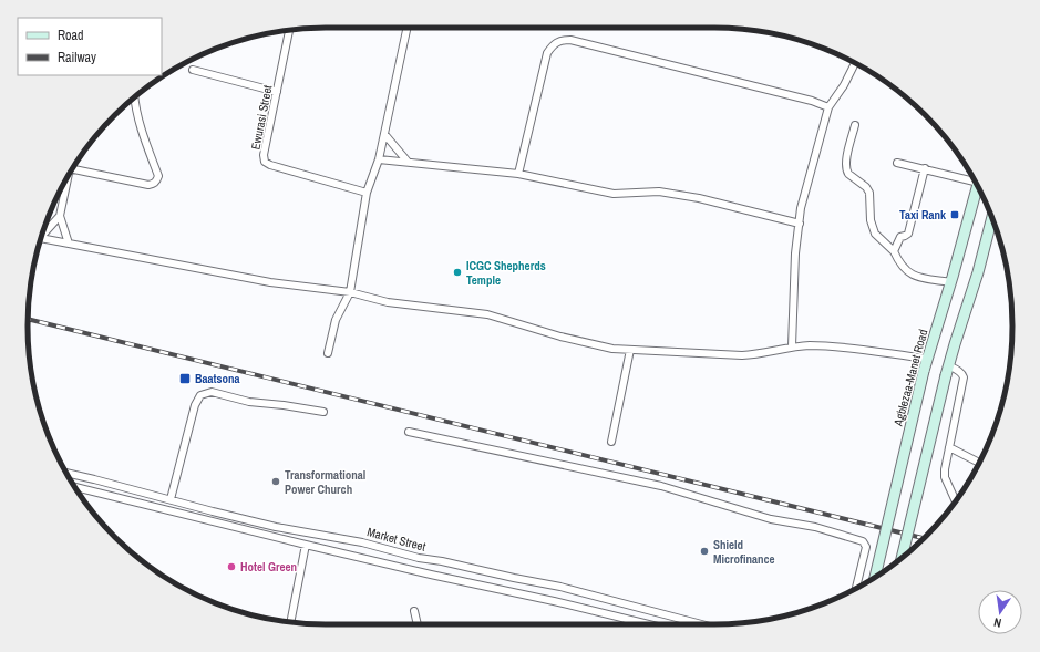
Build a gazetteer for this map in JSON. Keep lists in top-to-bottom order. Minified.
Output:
{"streets":{"main road":["Agblezaa-Manet Road"],"street":["Ewurasi Street","Market Street"]},"places":{"transit":["Taxi Rank","Baatsona"],"other":["ICGC Shepherds Temple","Transformational Power Church","Shield Microfinance","Hotel Green"]},"legend":["Road","Railway"],"north":"bottom"}
